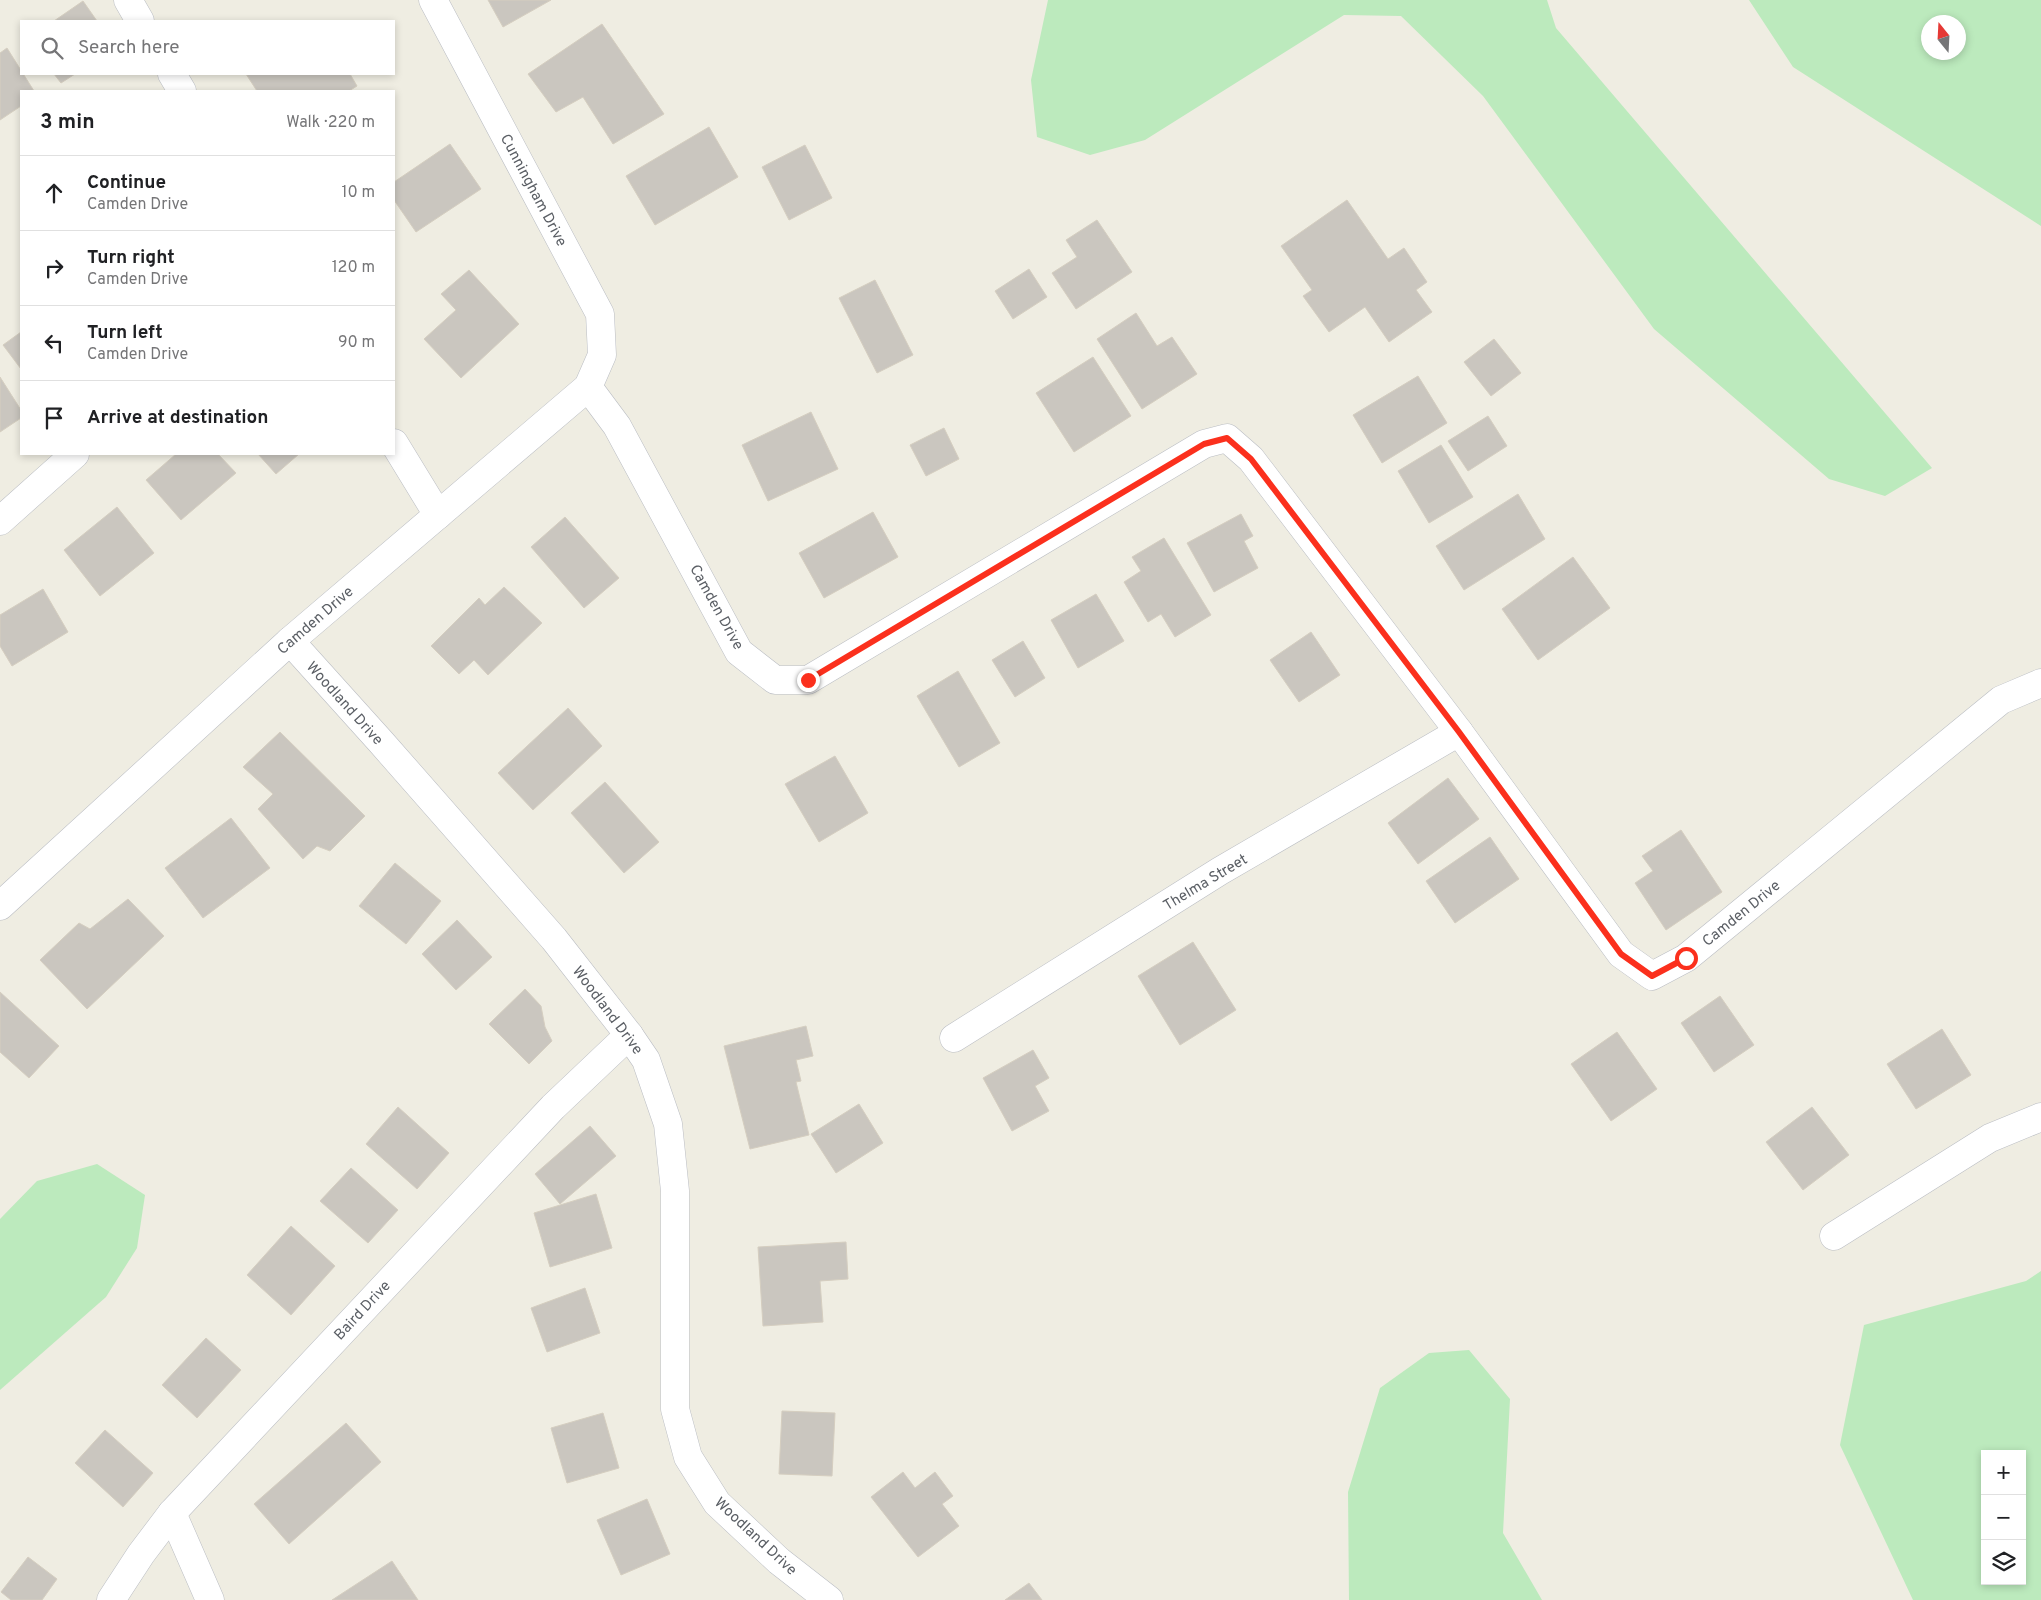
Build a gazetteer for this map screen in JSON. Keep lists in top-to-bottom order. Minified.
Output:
{"streets":{"street":["Cunningham Drive","Camden Drive","Woodland Drive","Thelma Street","Baird Drive"]},"crossings":[["Cunningham Drive","Camden Drive"],["Camden Drive","Woodland Drive"],["Camden Drive","Thelma Street"],["Woodland Drive","Baird Drive"]],"north":"top","page":{"search":"Search here","heading":["3 min","Walk · 220 m"],"list":[["Continue","Camden Drive","10 m"],["Turn right","Camden Drive","120 m"],["Turn left","Camden Drive","90 m"],"Arrive at destination"],"map_buttons":["+","−"]}}
